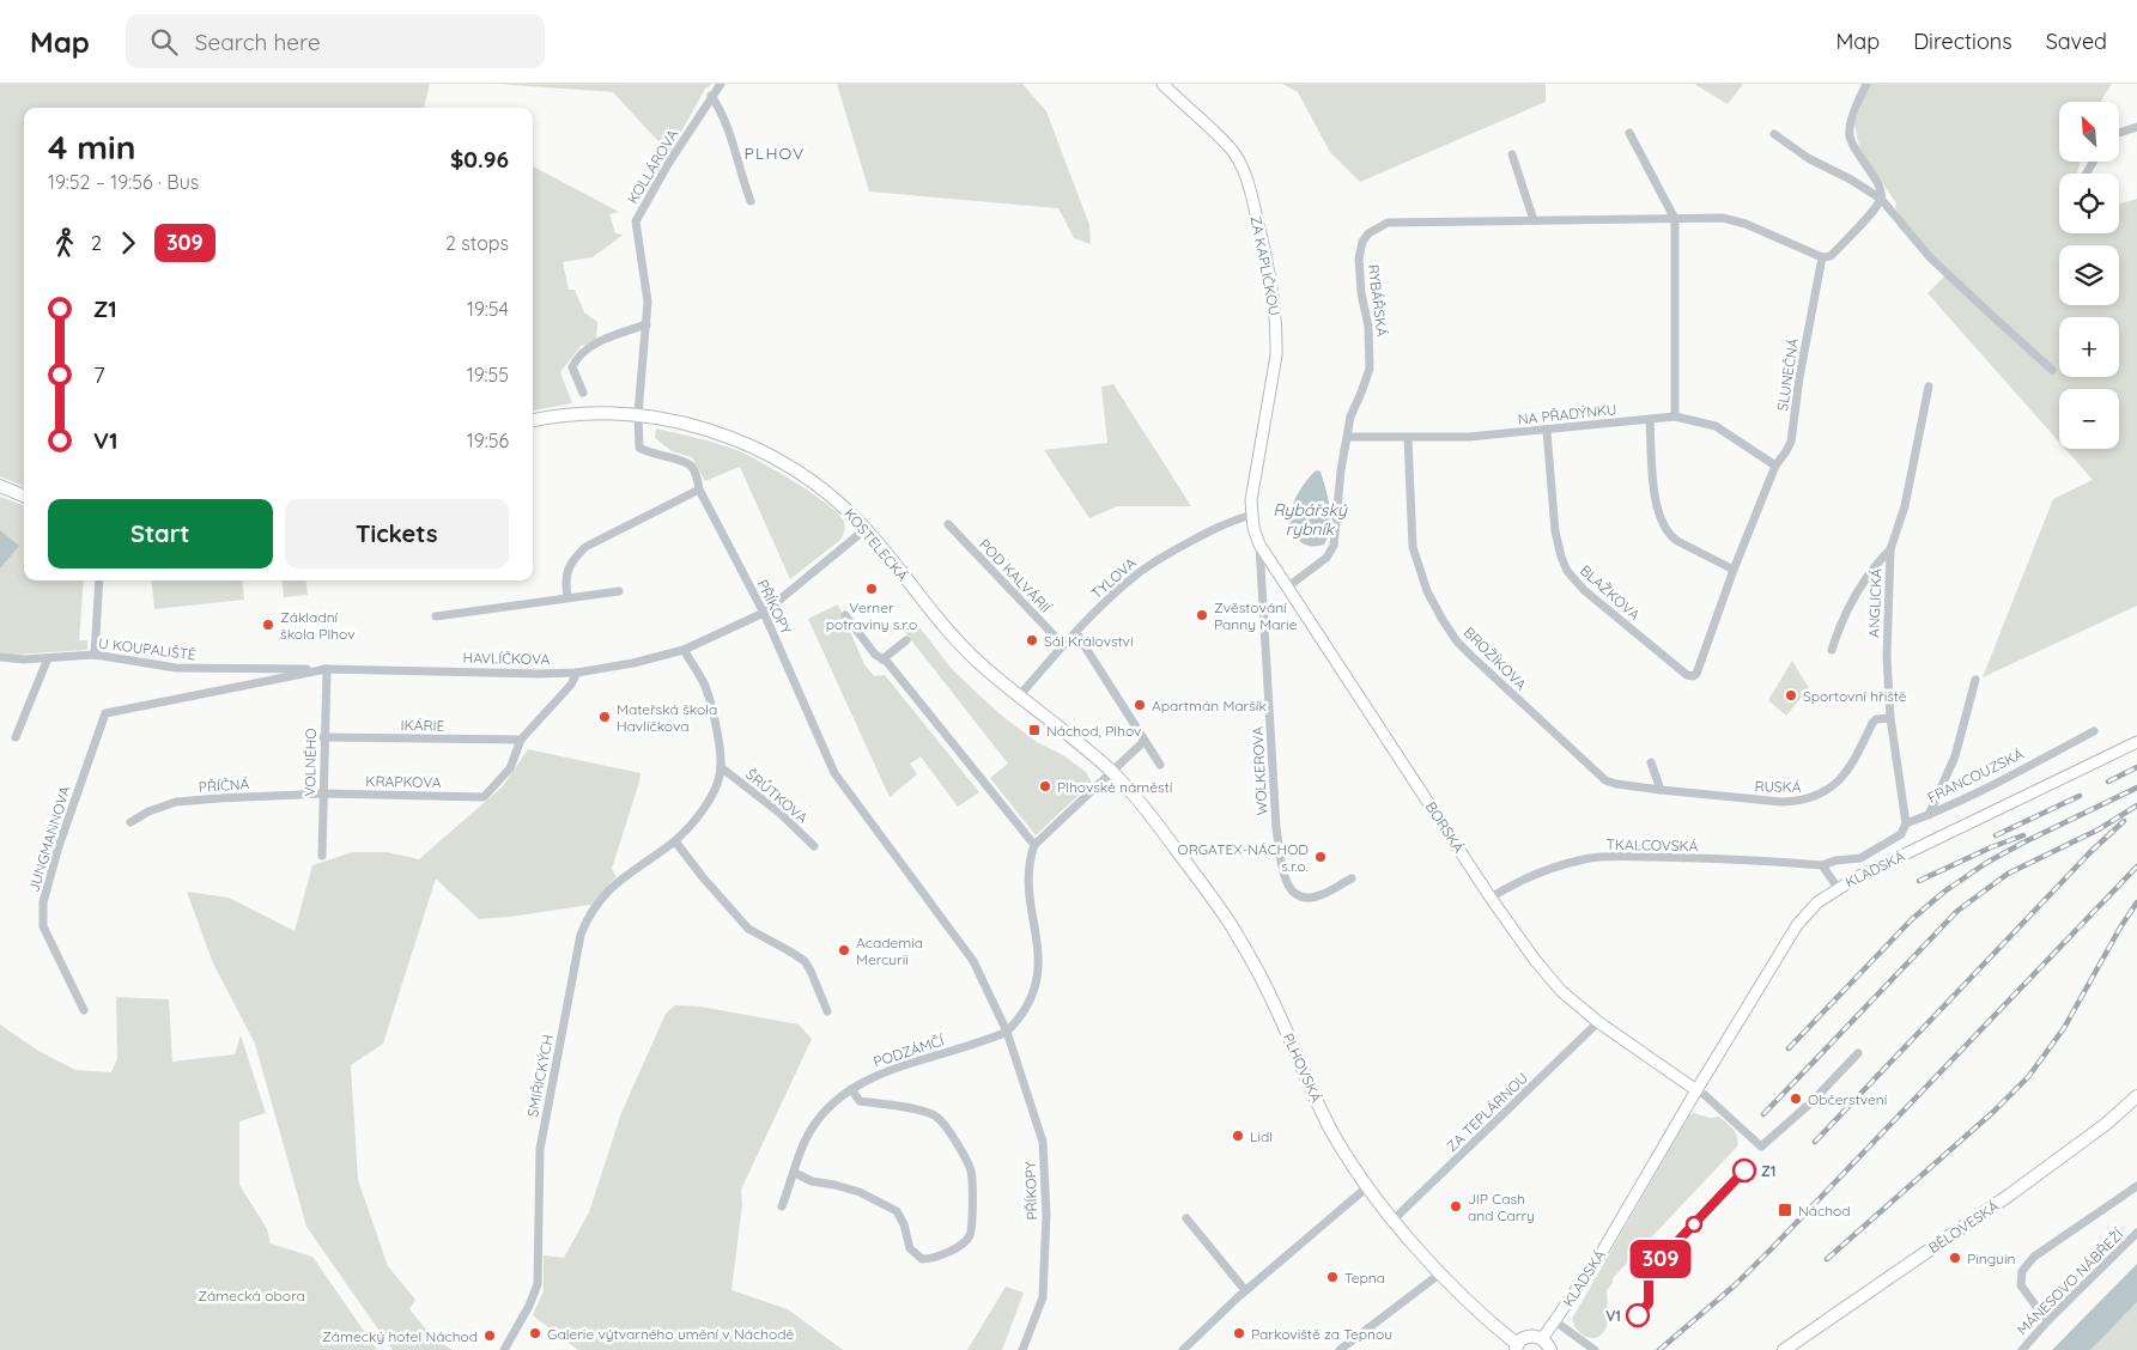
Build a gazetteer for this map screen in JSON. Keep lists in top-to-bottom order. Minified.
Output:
{"streets":{"main road":["KOSTELECKÁ","PLHOVSKÁ","BĚLOVESKÁ"],"street":["KOLLÁROVA","ZA KAPLIČKOU","RYBÁŘSKÁ","SLUNEČNÁ","NA PŘADÝNKU","POD KALVÁRIÍ","TYLOVA","BLAŽKOVA","ANGLICKÁ","PŘÍKOPY","U KOUPALIŠTĚ","HAVLÍČKOVA","BROŽÍKOVA","IKÁRIE","VOLNÉHO","WOLKEROVA","FRANCOUZSKÁ","KRAPKOVA","PŘÍČNÁ","RUSKÁ","ŠRŮTKOVA","BORSKÁ","JUNGMANNOVA","TKALCOVSKÁ","KLADSKÁ","PODZÁMČÍ","SMIŘICKÝCH","ZA TEPLÁRNOU","MÁNESOVO NÁBŘEŽÍ"]},"crossings":[["KOLLÁROVA","KOSTELECKÁ"],["KOLLÁROVA","PŘÍKOPY"],["ZA KAPLIČKOU","TYLOVA"],["ZA KAPLIČKOU","BORSKÁ"],["RYBÁŘSKÁ","SLUNEČNÁ"],["RYBÁŘSKÁ","NA PŘADÝNKU"],["RYBÁŘSKÁ","BORSKÁ"],["SLUNEČNÁ","NA PŘADÝNKU"],["SLUNEČNÁ","BLAŽKOVA"],["NA PŘADÝNKU","BLAŽKOVA"],["NA PŘADÝNKU","BROŽÍKOVA"],["KOSTELECKÁ","TYLOVA"],["KOSTELECKÁ","PŘÍKOPY"],["KOSTELECKÁ","HAVLÍČKOVA"],["POD KALVÁRIÍ","TYLOVA"],["TYLOVA","BORSKÁ"],["ANGLICKÁ","RUSKÁ"],["ANGLICKÁ","TKALCOVSKÁ"],["PŘÍKOPY","HAVLÍČKOVA"],["PŘÍKOPY","PODZÁMČÍ"],["U KOUPALIŠTĚ","HAVLÍČKOVA"],["U KOUPALIŠTĚ","VOLNÉHO"],["HAVLÍČKOVA","VOLNÉHO"],["HAVLÍČKOVA","JUNGMANNOVA"],["HAVLÍČKOVA","SMIŘICKÝCH"],["BROŽÍKOVA","RUSKÁ"],["IKÁRIE","VOLNÉHO"],["IKÁRIE","KRAPKOVA"],["VOLNÉHO","KRAPKOVA"],["VOLNÉHO","PŘÍČNÁ"],["WOLKEROVA","BORSKÁ"],["FRANCOUZSKÁ","TKALCOVSKÁ"],["KRAPKOVA","PŘÍČNÁ"],["ŠRŮTKOVA","SMIŘICKÝCH"],["BORSKÁ","TKALCOVSKÁ"],["BORSKÁ","KLADSKÁ"],["BORSKÁ","ZA TEPLÁRNOU"],["PLHOVSKÁ","ZA TEPLÁRNOU"]],"districts":["PLHOV"],"water":["Rybářský rybník"],"parks":["Zámecká obora"],"places":{"other":["Verner potraviny s.r.o","Zvěstování Panny Marie","Základní škola Plhov","Sál Království","Sportovní hřiště","Apartmán Maršík","Mateřská škola Havlíčkova","Plhovské náměstí","ORGATEX-NÁCHOD s.r.o.","Academia Mercurii","Občerstvení","Lidl","Z1","JIP Cash and Carry","Pinguin","Tepna","V1","Galerie výtvarného umění v Náchodě","Parkoviště za Tepnou","Zámecký hotel Náchod"],"transit":["Náchod, Plhov","Náchod"]},"lines":["bus line 309"],"north":"top left","page":{"header":"Map","search":"Search here","nav":["Map","Directions","Saved"],"on_map":"309","map_buttons":["+","−"],"heading":["4 min","19:52 – 19:56 · Bus","$0.96"],"legs":["2","309","2 stops"],"list":[{"name":"Z1","value":"19:54"},{"name":"7","value":"19:55"},{"name":"V1","value":"19:56"}],"buttons":["Start","Tickets"]}}
